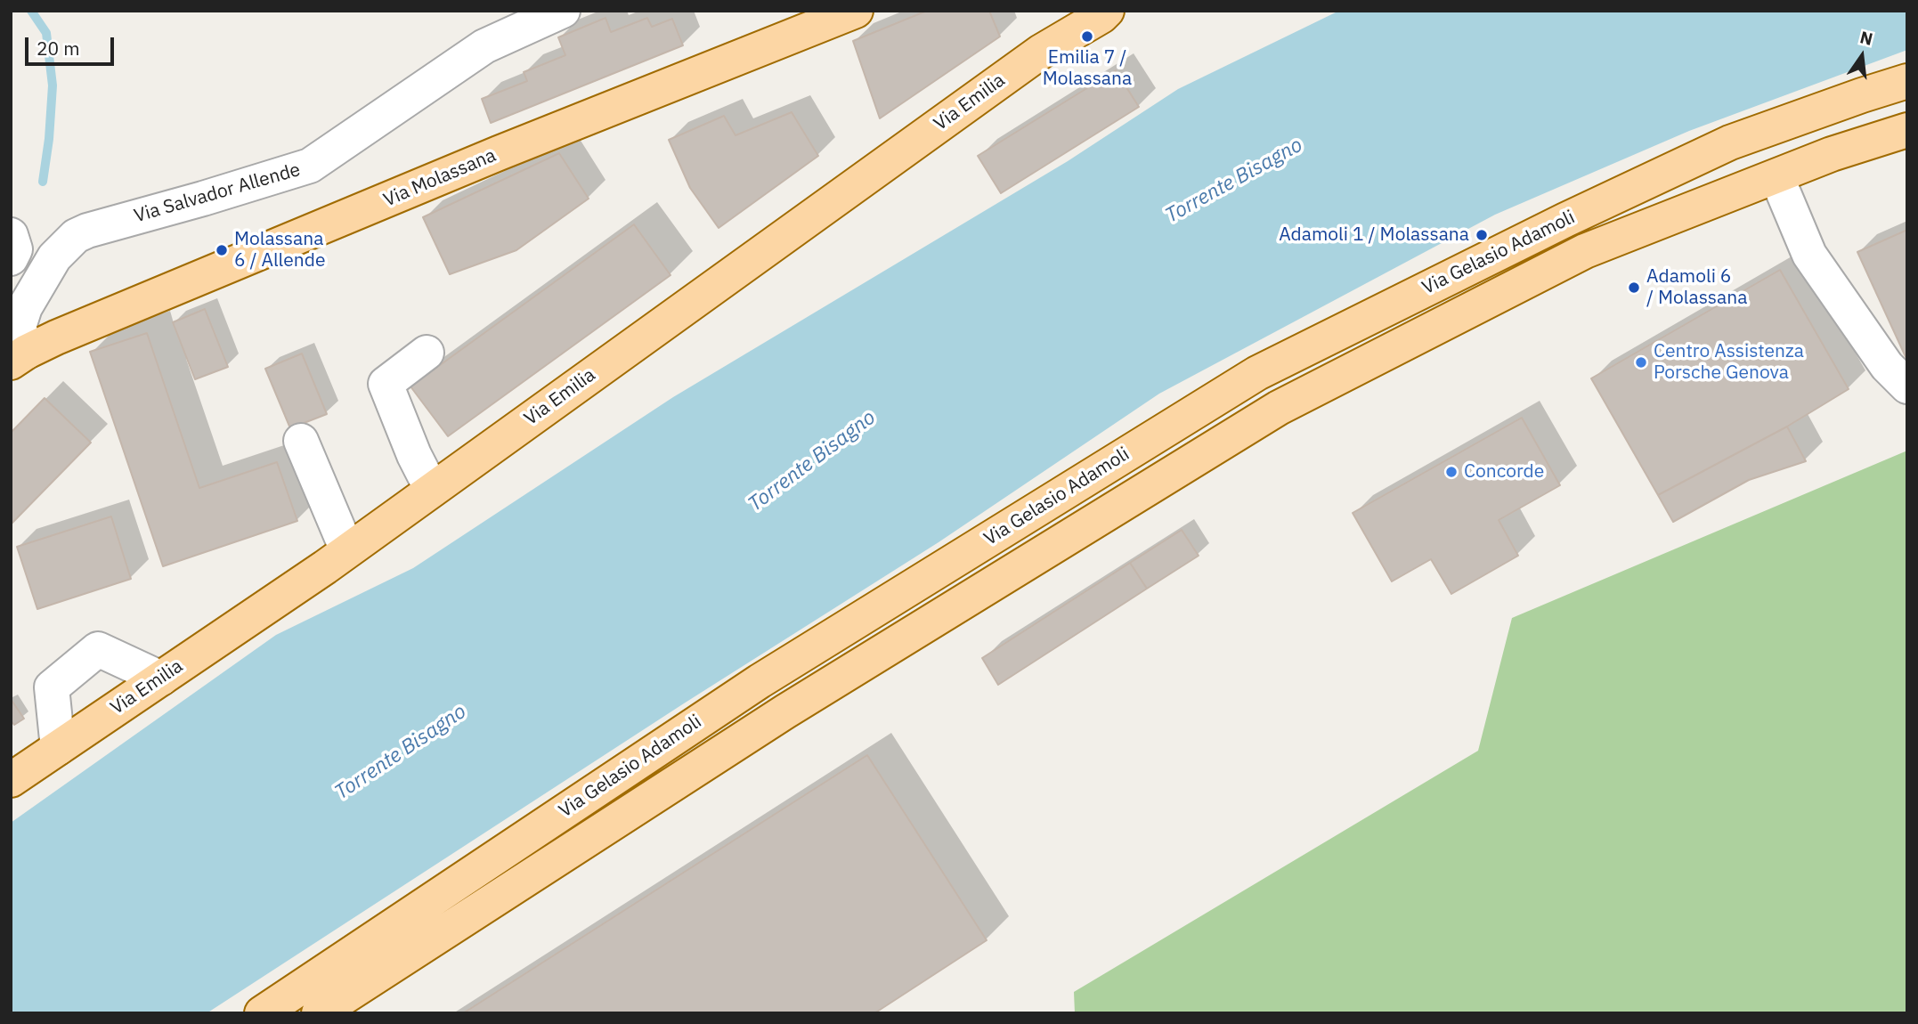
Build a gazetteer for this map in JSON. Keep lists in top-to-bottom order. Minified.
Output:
{"streets":{"main road":["Via Emilia","Via Molassana","Via Gelasio Adamoli"],"street":["Via Salvador Allende"]},"crossings":[["Via Molassana","Via Salvador Allende"]],"water":["Torrente Bisagno"],"places":["Emilia 7 / Molassana","Adamoli 1 / Molassana","Molassana 6 / Allende","Adamoli 6 / Molassana","Centro Assistenza Porsche Genova","Concorde"],"scale_bar":"20 m","north":"top"}
